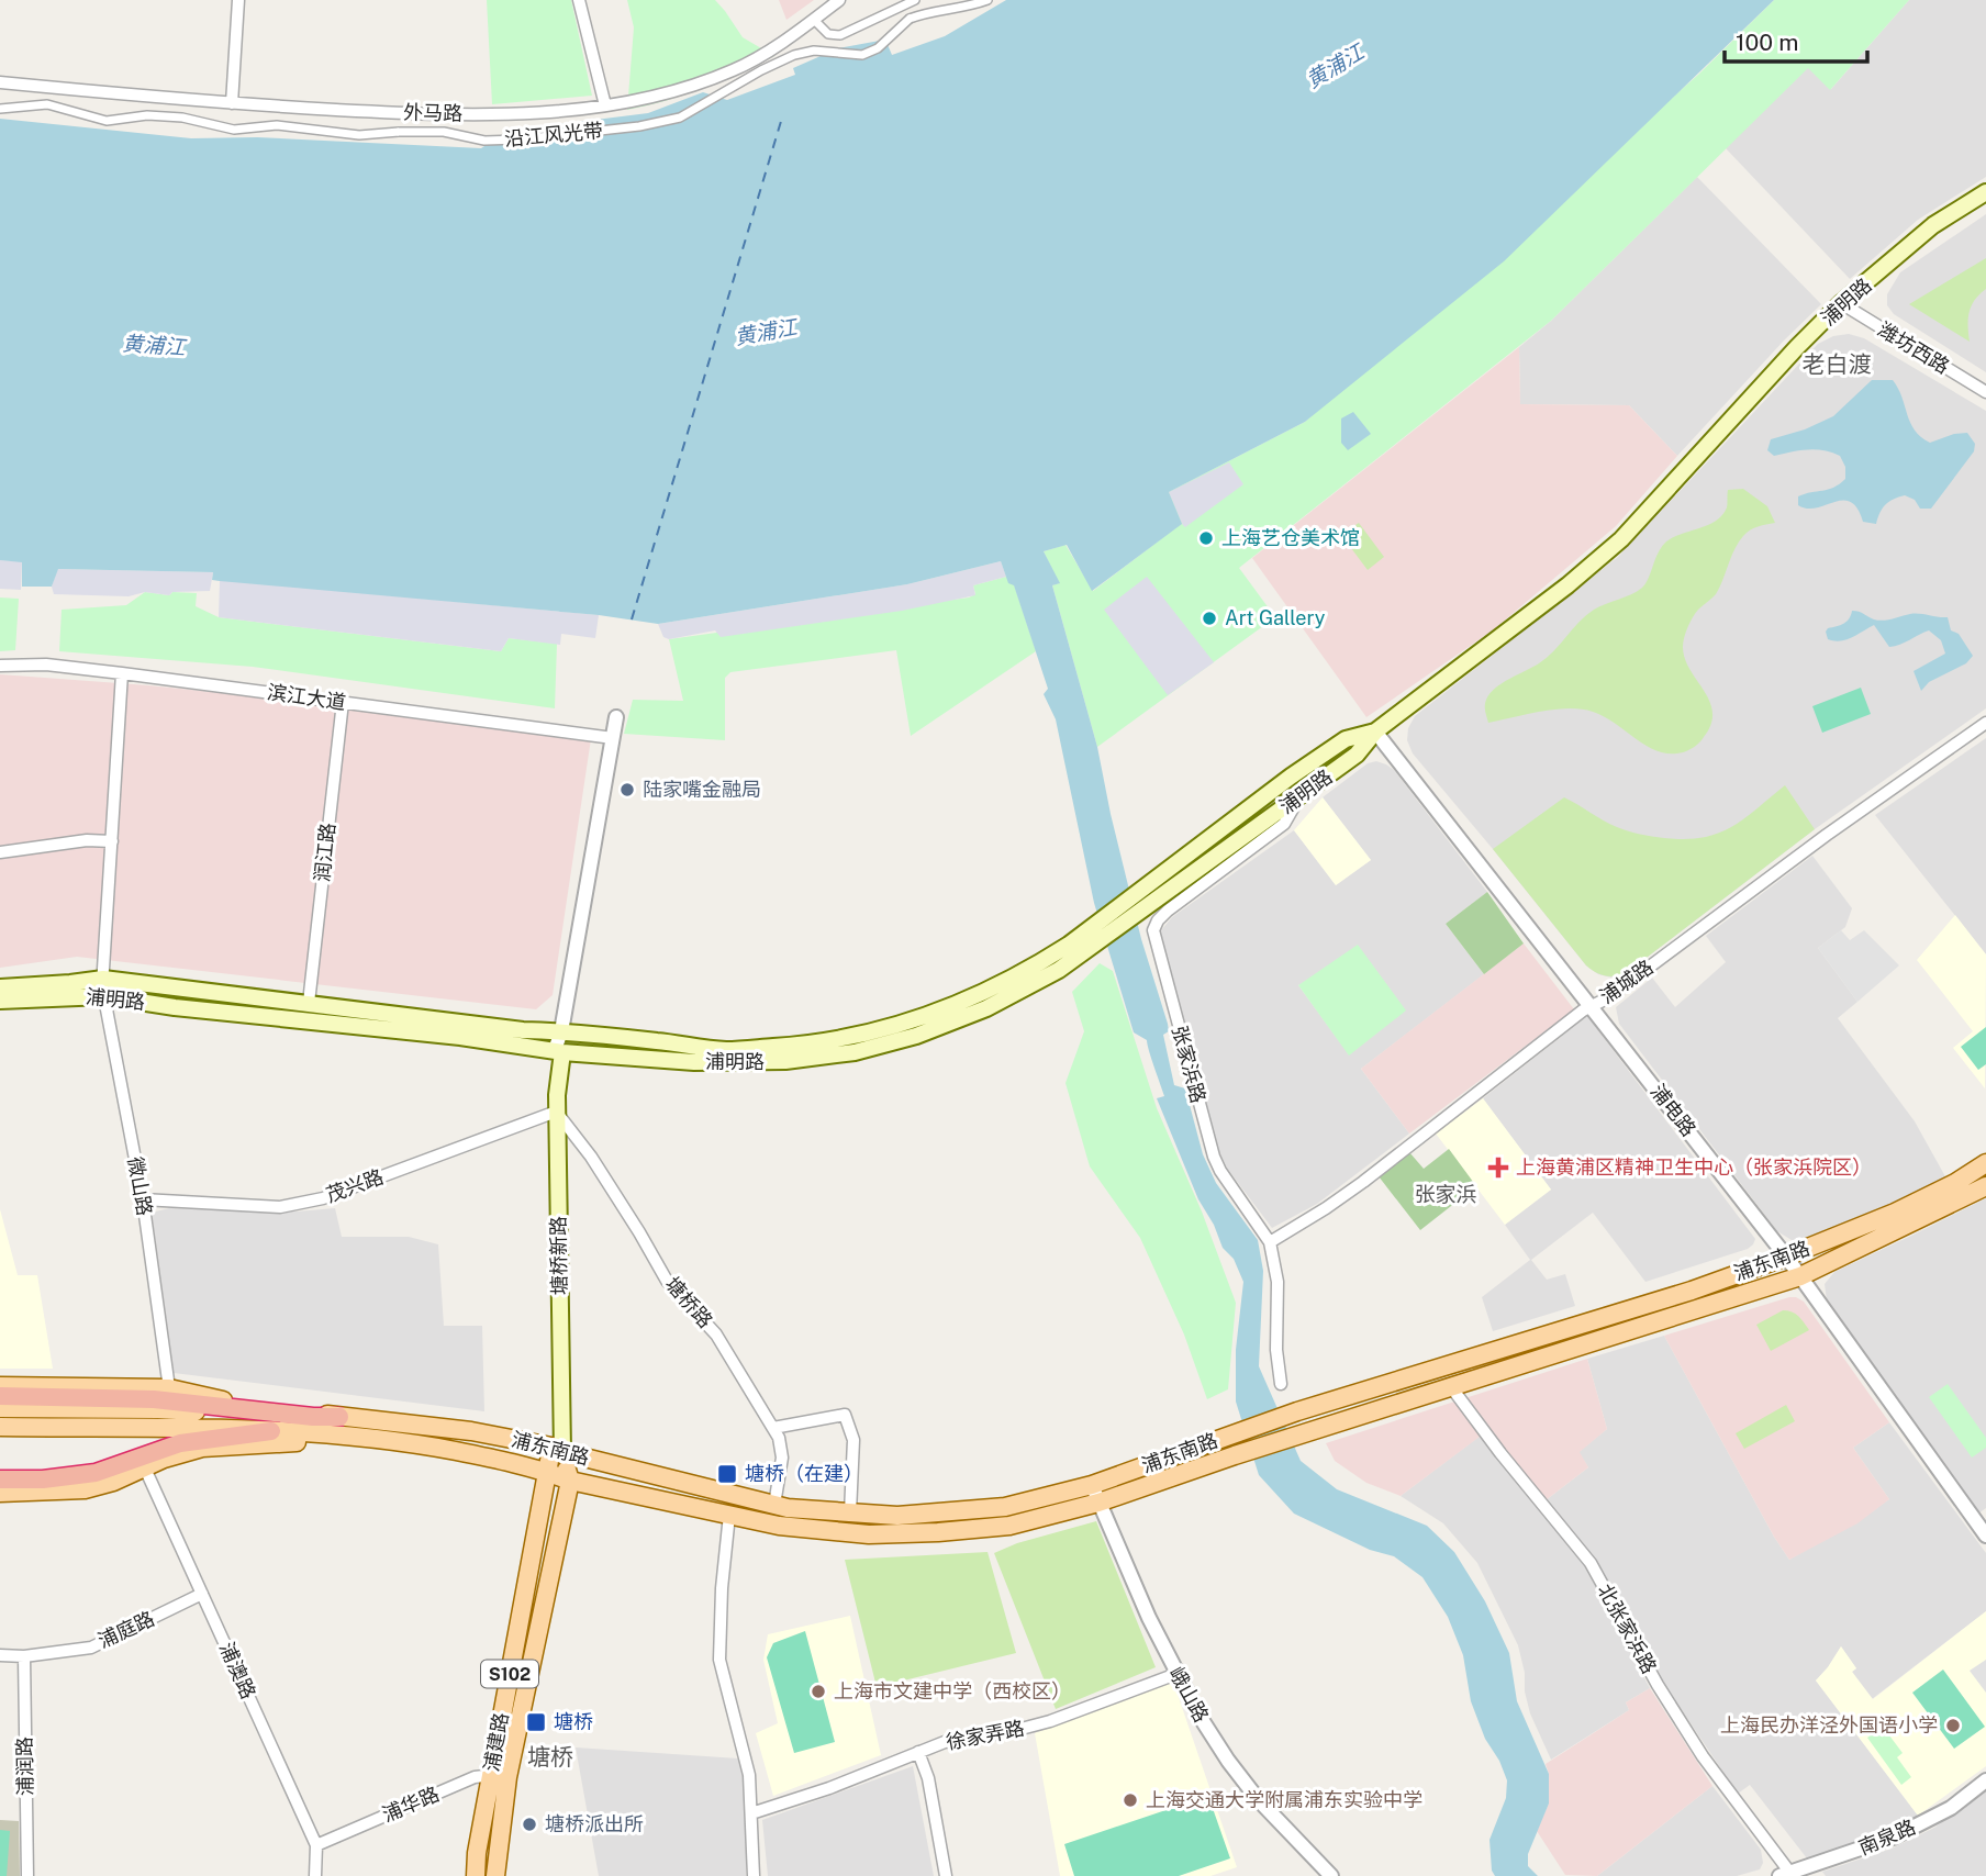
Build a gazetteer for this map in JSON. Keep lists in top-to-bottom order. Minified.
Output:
{"streets":{"main road":["浦明路","塘桥新路","浦东南路","S102","浦建路"],"street":["外马路","沿江风光带","潍坊西路","滨江大道","润江路","浦城路","张家浜路","浦电路","微山路","茂兴路","塘桥路","北张家浜路","浦庭路","浦澳路","峨山路","徐家弄路","浦润路","浦华路","南泉路"]},"crossings":[["浦明路","潍坊西路"],["浦明路","润江路"],["浦明路","张家浜路"],["浦明路","浦电路"],["浦明路","微山路"],["浦明路","塘桥新路"],["滨江大道","润江路"],["滨江大道","微山路"],["滨江大道","塘桥新路"],["浦城路","张家浜路"],["浦城路","浦电路"],["浦电路","浦东南路"],["微山路","茂兴路"],["茂兴路","塘桥新路"],["茂兴路","塘桥路"],["塘桥新路","浦东南路"],["塘桥新路","塘桥路"],["塘桥新路","浦建路"],["浦东南路","塘桥路"],["浦东南路","北张家浜路"],["浦东南路","浦澳路"],["浦东南路","峨山路"],["浦东南路","浦建路"],["北张家浜路","南泉路"],["浦庭路","浦澳路"],["浦庭路","浦润路"],["浦澳路","浦华路"],["峨山路","徐家弄路"],["浦建路","浦华路"]],"districts":["老白渡","张家浜","塘桥"],"water":["黄浦江"],"places":{"other":["上海艺仓美术馆","Art Gallery","陆家嘴金融局","上海市文建中学（西校区）","上海民办洋泾外国语小学","上海交通大学附属浦东实验中学","塘桥派出所"],"health":["上海黄浦区精神卫生中心（张家浜院区）"],"transit":["塘桥（在建）","塘桥"]},"scale_bar":"100 m"}
